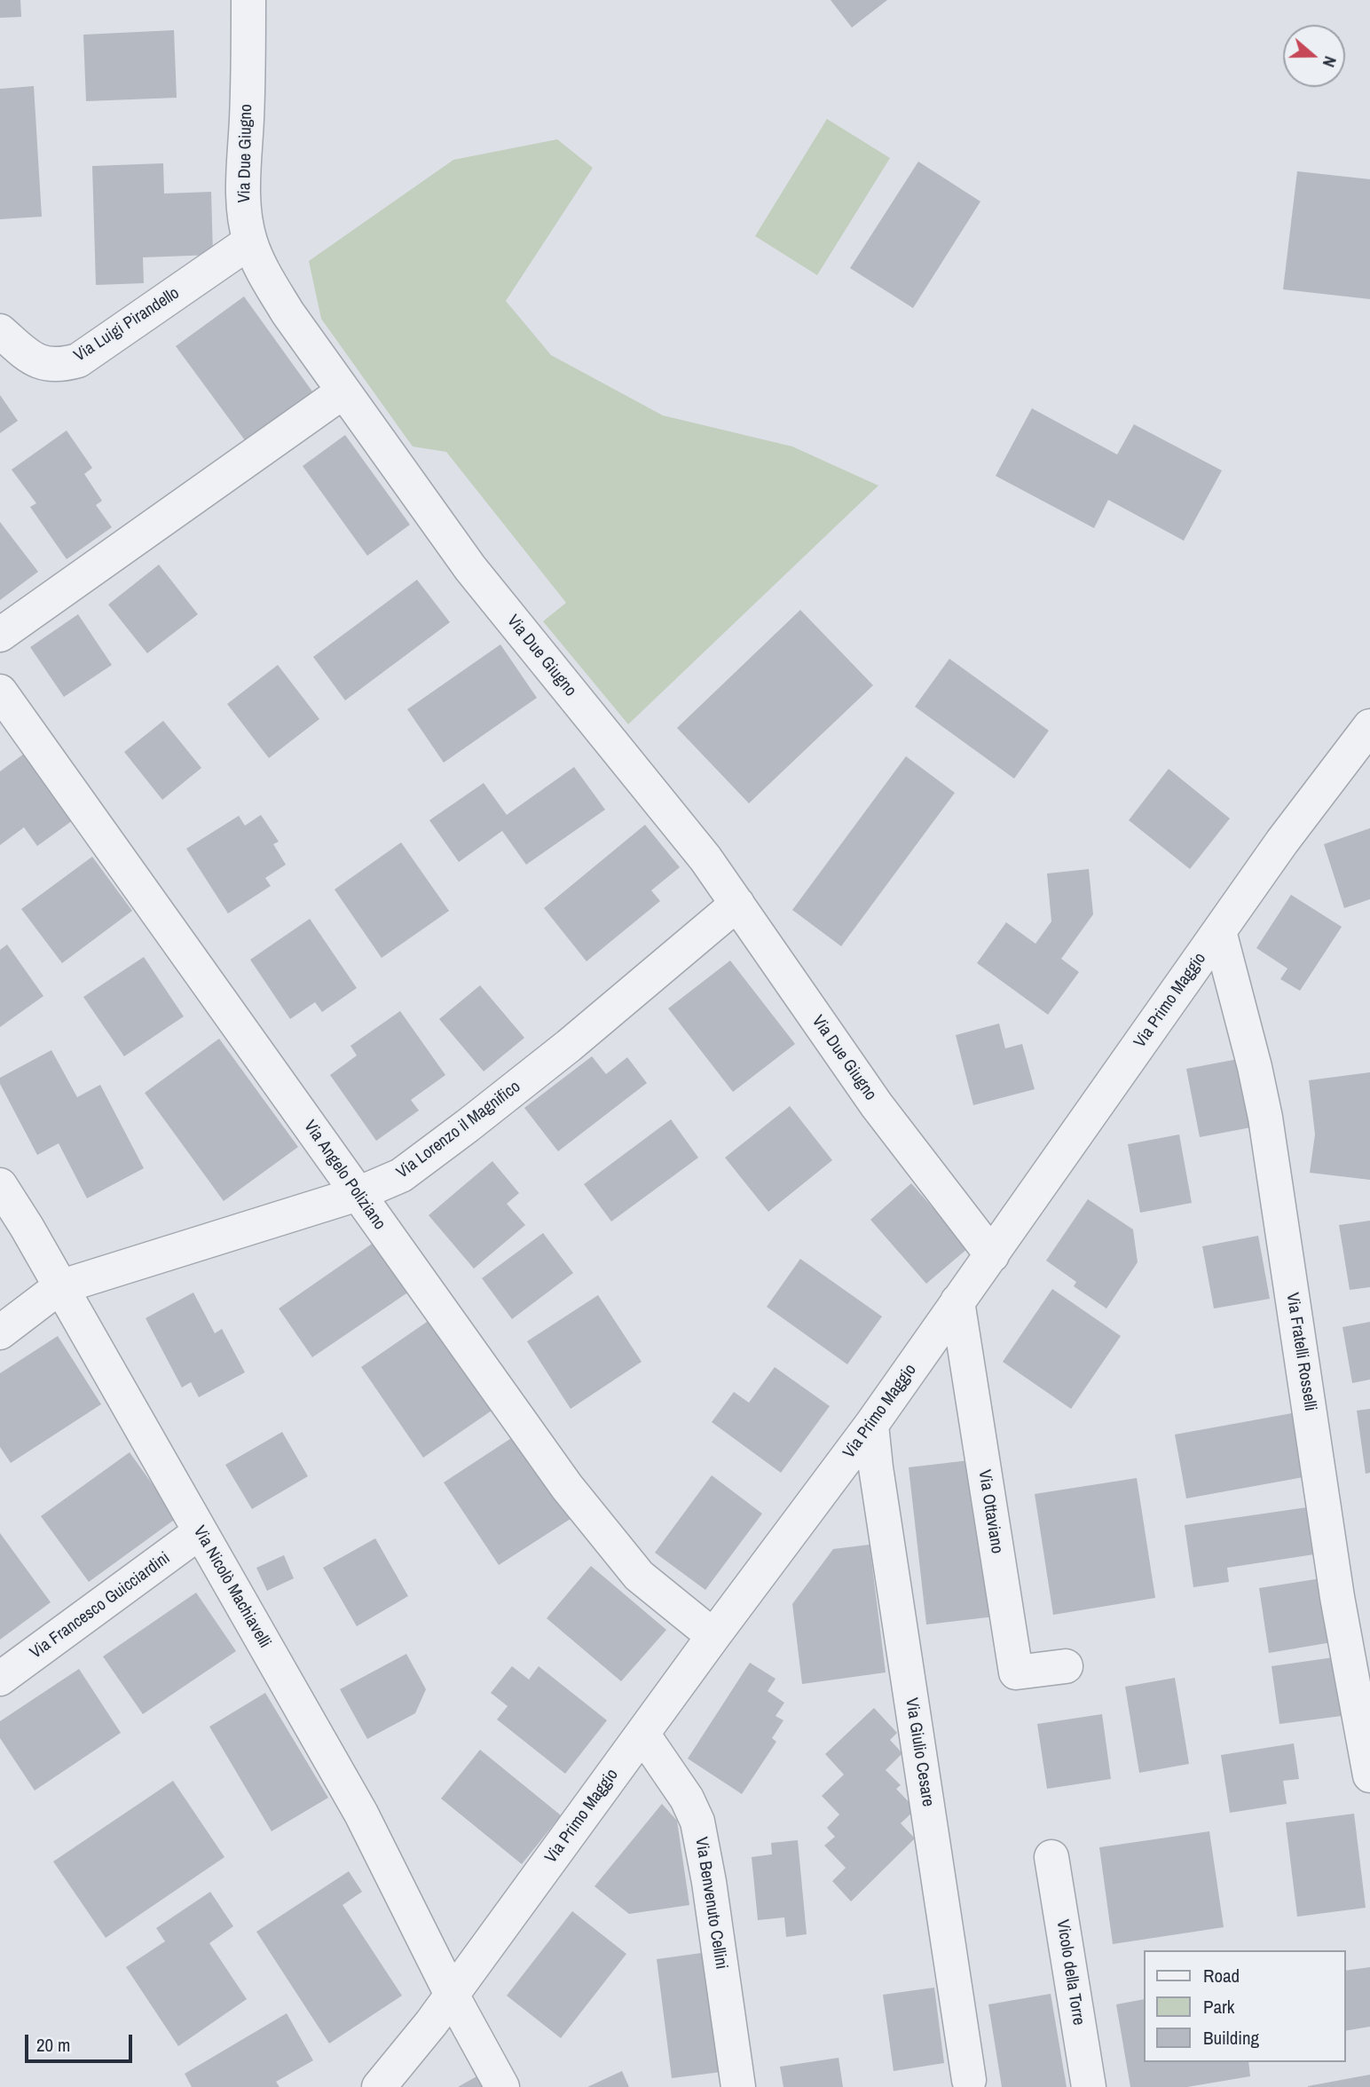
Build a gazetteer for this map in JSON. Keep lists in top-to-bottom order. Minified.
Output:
{"streets":{"street":["Via Due Giugno","Via Luigi Pirandello","Via Primo Maggio","Via Lorenzo il Magnifico","Via Angelo Poliziano","Via Fratelli Rosselli","Via Ottaviano","Via Nicolò Machiavelli","Via Francesco Guicciardini","Via Giulio Cesare","Via Benvenuto Cellini","Vicolo della Torre"]},"crossings":[["Via Due Giugno","Via Luigi Pirandello"],["Via Due Giugno","Via Primo Maggio"],["Via Due Giugno","Via Lorenzo il Magnifico"],["Via Primo Maggio","Via Angelo Poliziano"],["Via Primo Maggio","Via Fratelli Rosselli"],["Via Primo Maggio","Via Ottaviano"],["Via Primo Maggio","Via Nicolò Machiavelli"],["Via Primo Maggio","Via Giulio Cesare"],["Via Primo Maggio","Via Benvenuto Cellini"],["Via Lorenzo il Magnifico","Via Angelo Poliziano"],["Via Lorenzo il Magnifico","Via Nicolò Machiavelli"],["Via Nicolò Machiavelli","Via Francesco Guicciardini"]],"legend":["Road","Park","Building"],"scale_bar":"20 m","north":"right"}
